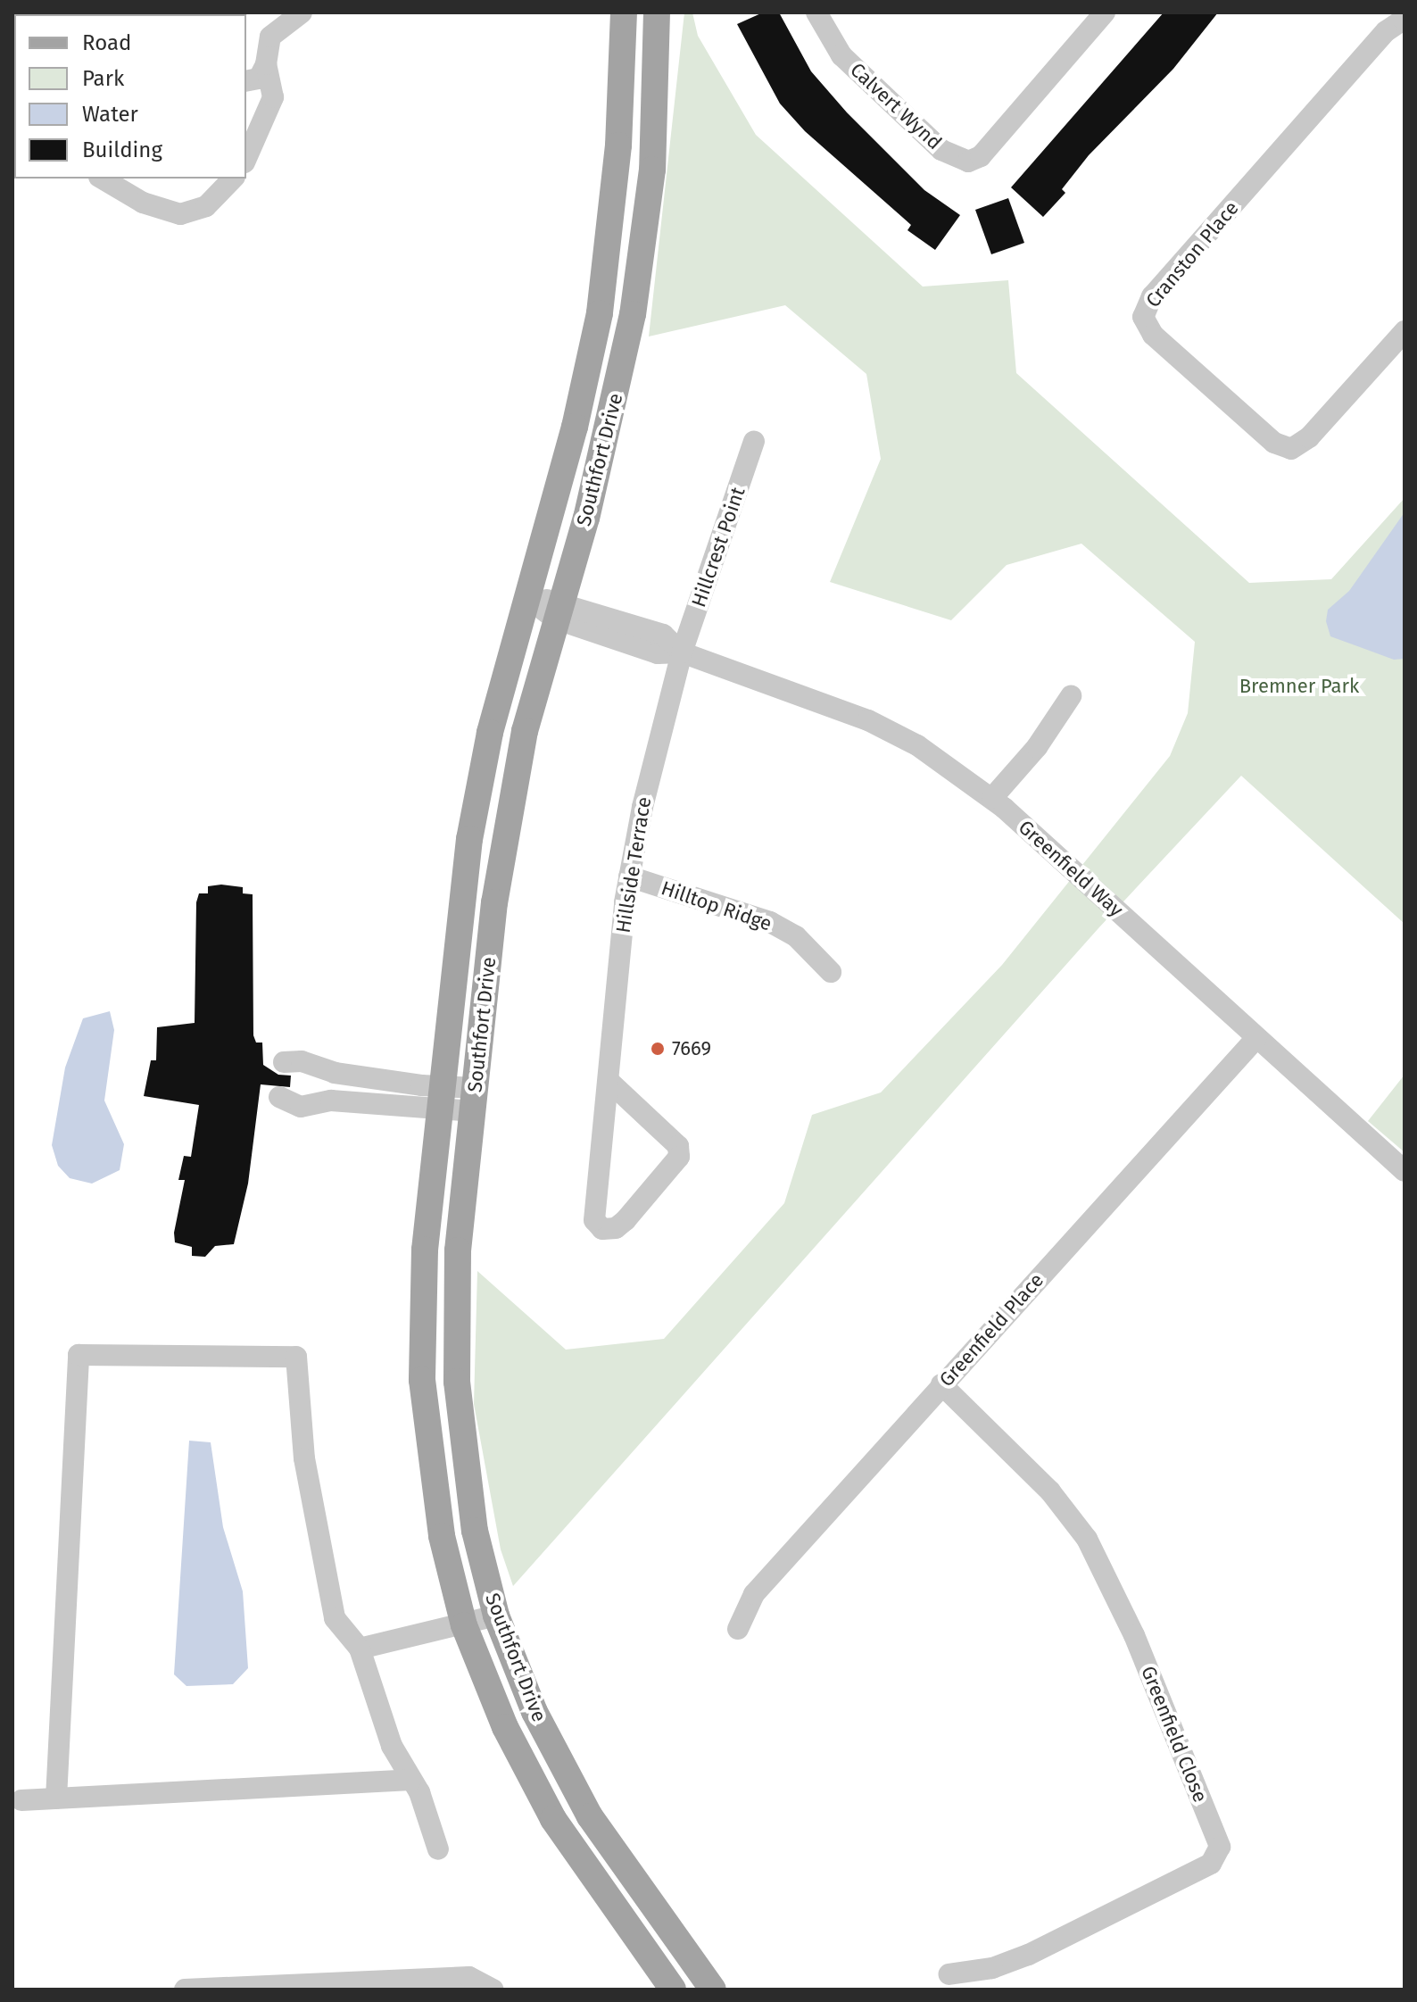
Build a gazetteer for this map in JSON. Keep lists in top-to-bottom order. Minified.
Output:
{"streets":{"main road":["Southfort Drive"],"street":["Calvert Wynd","Cranston Place","Hillcrest Point","Hillside Terrace","Greenfield Way","Hilltop Ridge","Greenfield Place","Greenfield Close"]},"crossings":[["Southfort Drive","Greenfield Way"],["Hillcrest Point","Hillside Terrace"],["Hillcrest Point","Greenfield Way"],["Hillside Terrace","Greenfield Way"],["Hillside Terrace","Hilltop Ridge"],["Greenfield Way","Greenfield Place"],["Greenfield Place","Greenfield Close"]],"parks":["Bremner Park"],"places":["7669"],"legend":["Road","Park","Water","Building"]}
